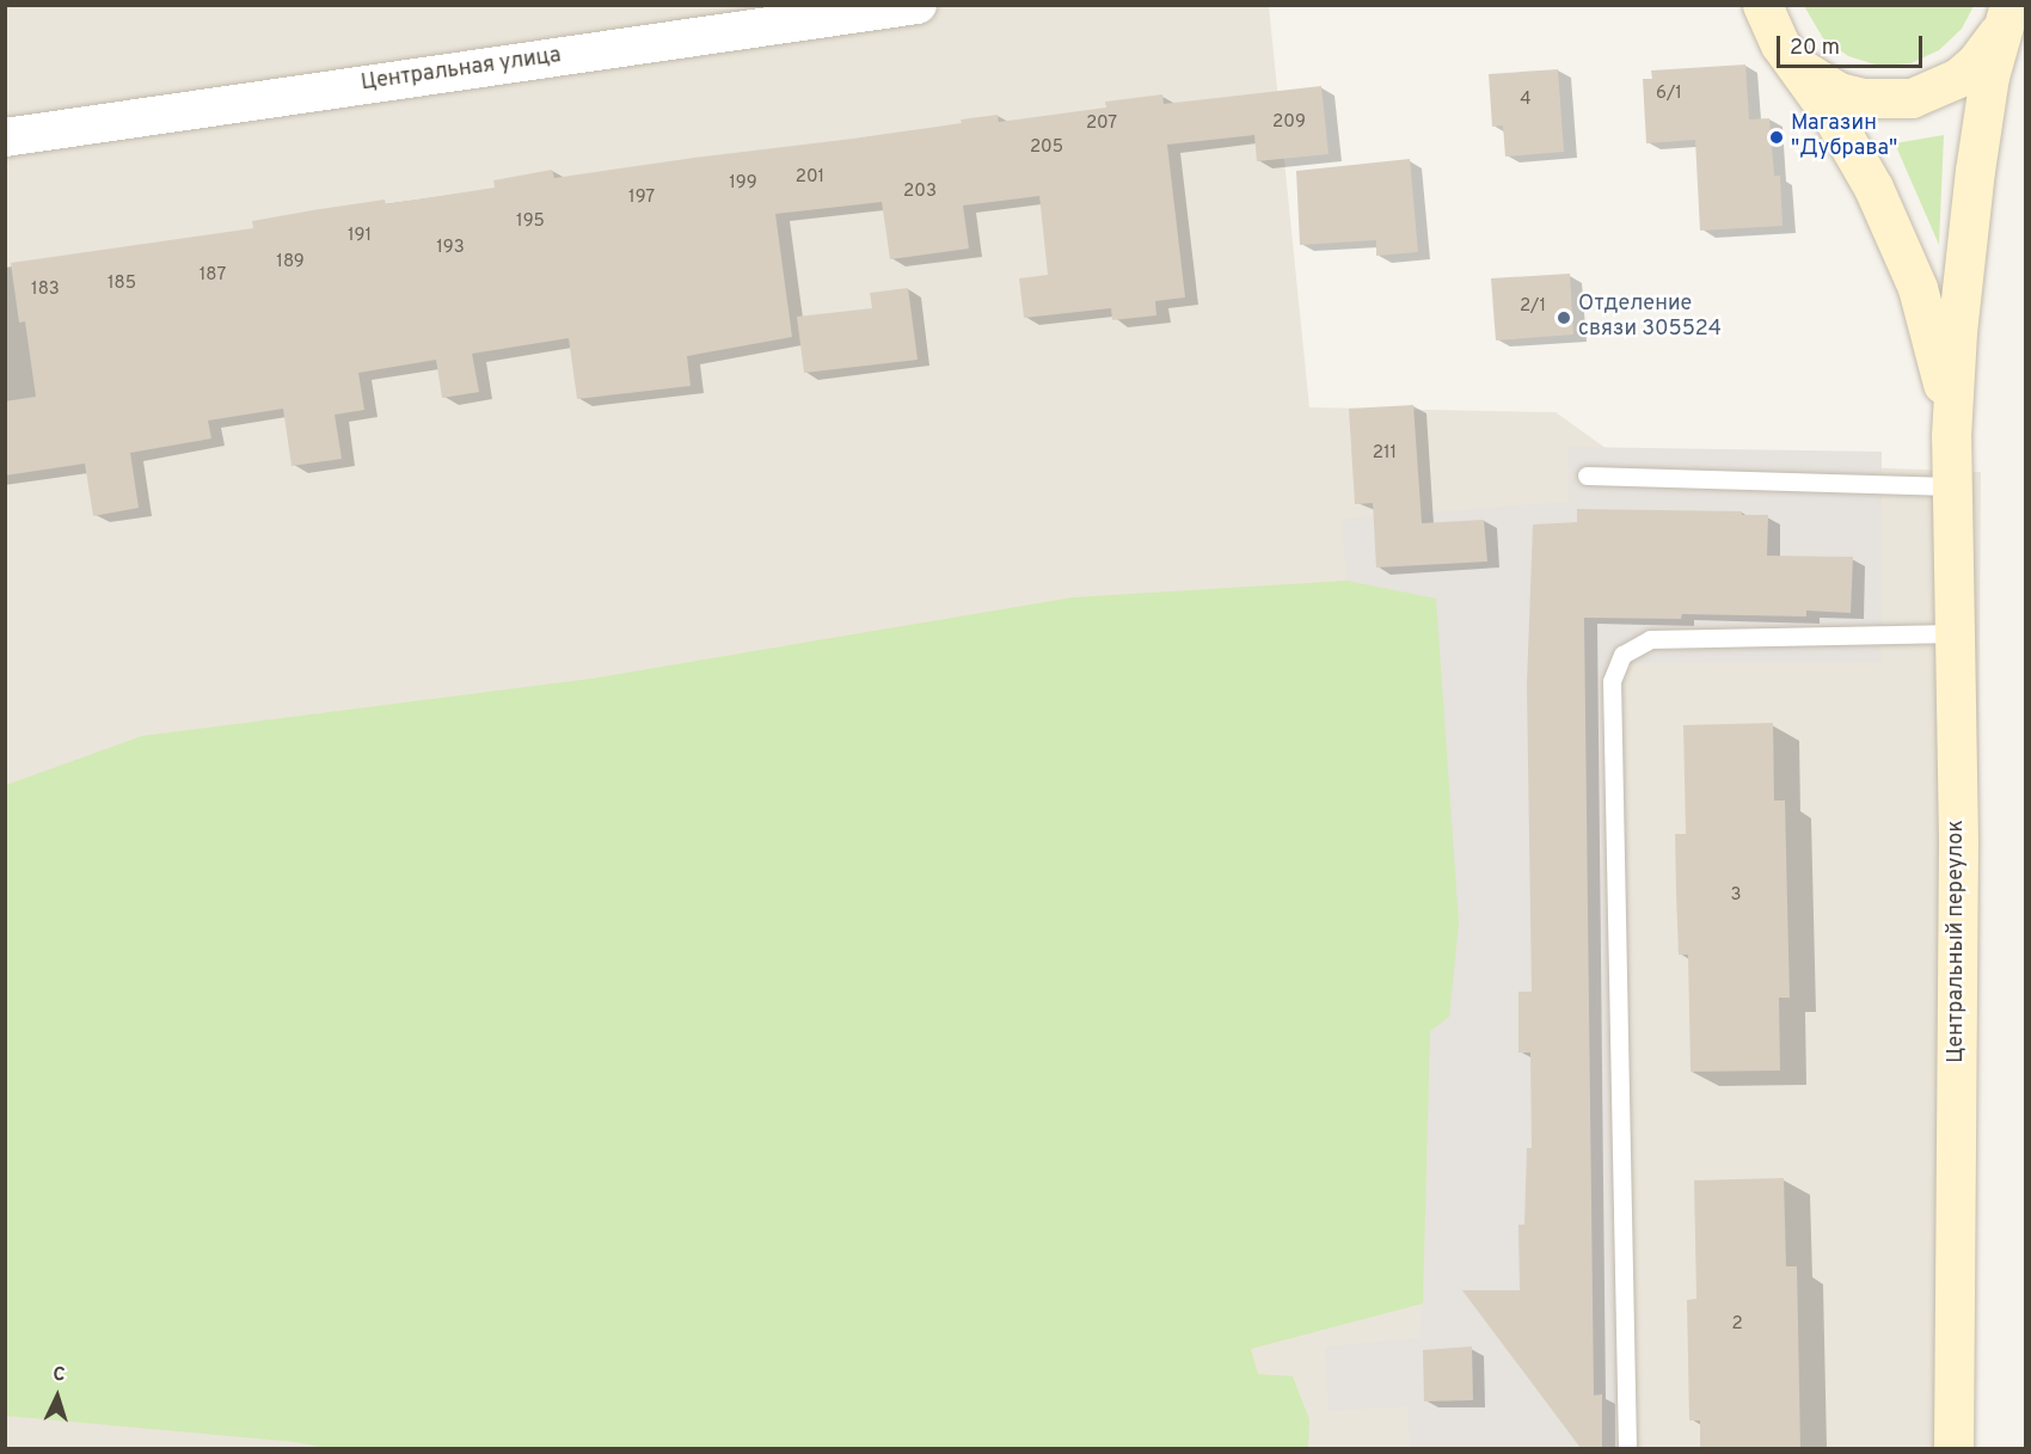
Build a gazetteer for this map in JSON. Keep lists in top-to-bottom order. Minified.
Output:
{"streets":{"main road":["Центральный переулок"],"street":["Центральная улица"]},"places":["Магазин \"Дубрава\"","Отделение связи 305524"],"house_numbers":["6/1","4","209","207","205","201","199","203","197","195","191","193","189","187","185","183","2/1","211","3","2"],"scale_bar":"20 m","north":"top"}
